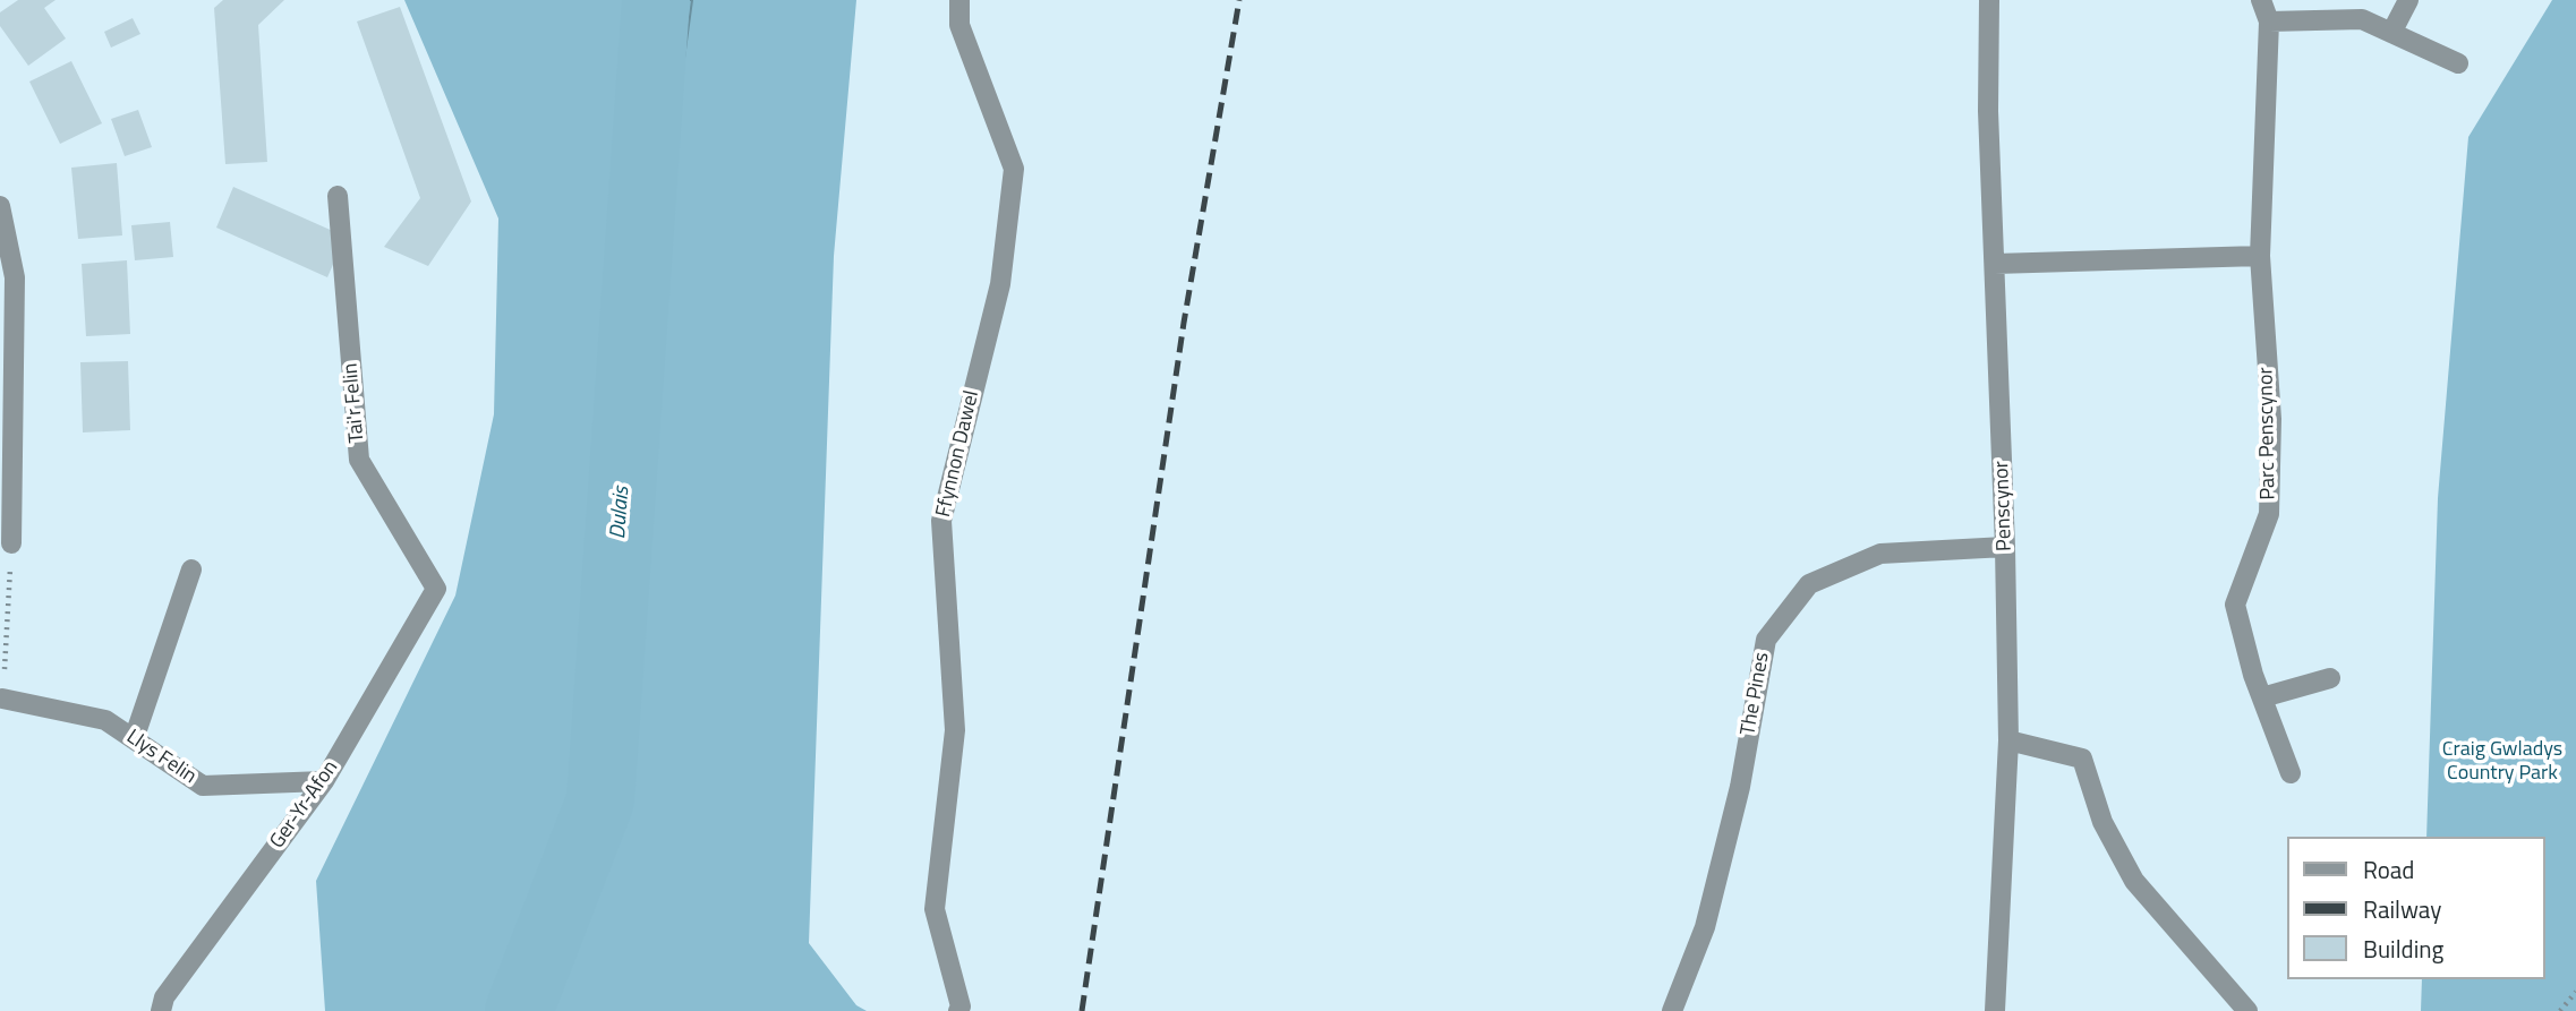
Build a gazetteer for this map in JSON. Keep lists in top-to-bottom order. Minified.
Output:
{"streets":{"street":["Tai'r Felin","Parc Penscynor","Ffynnon Dawel","Penscynor","The Pines","Llys Felin","Ger-Yr-Afon"]},"crossings":[["Tai'r Felin","Ger-Yr-Afon"],["Penscynor","The Pines"],["Llys Felin","Ger-Yr-Afon"]],"water":["Dulais"],"parks":["Craig Gwladys Country Park"],"legend":["Road","Railway","Building"]}
